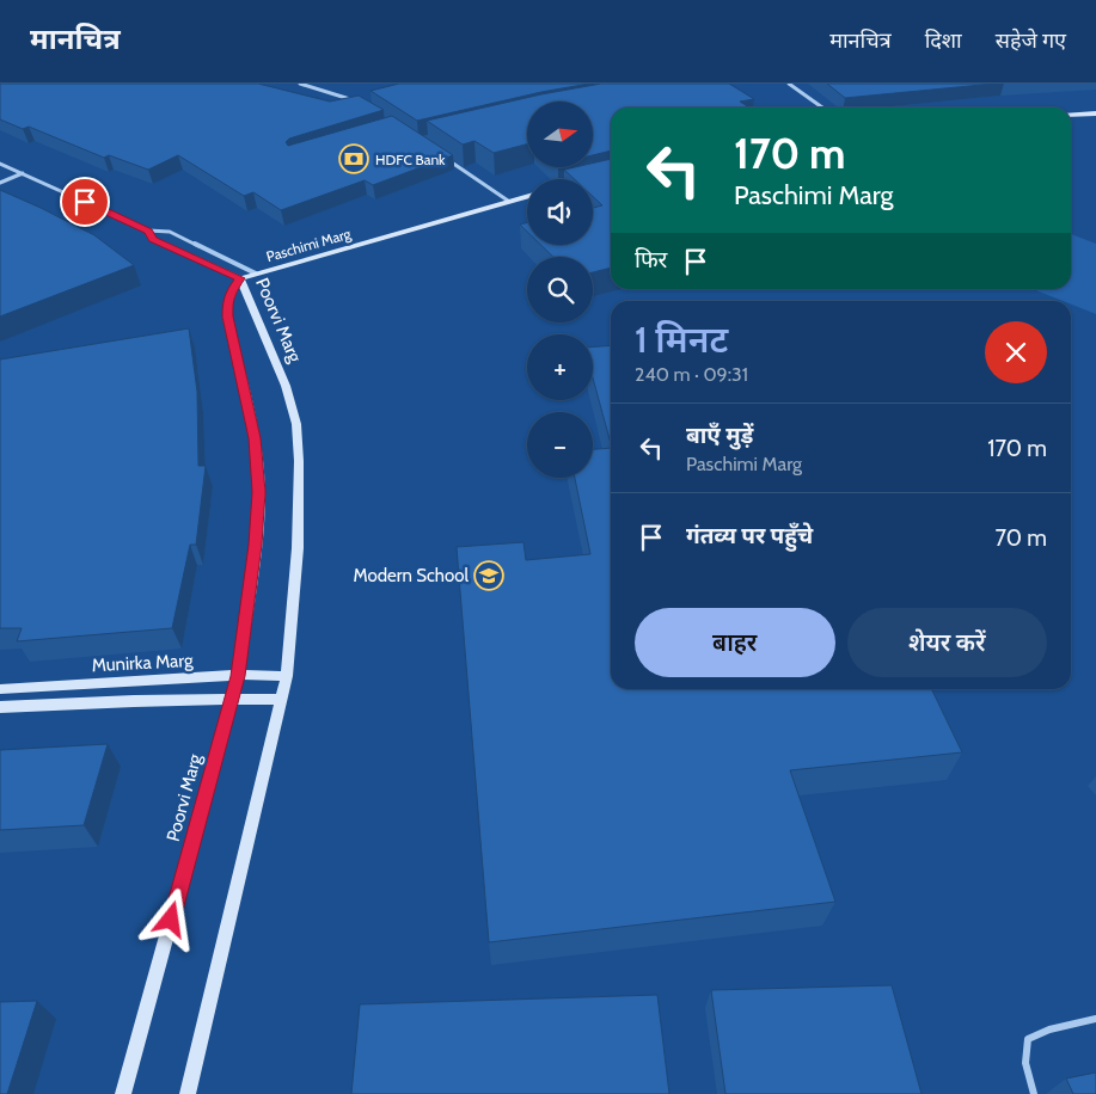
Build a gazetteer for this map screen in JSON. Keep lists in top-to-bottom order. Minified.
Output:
{"streets":{"main road":["Paschimi Marg","Poorvi Marg","Munirka Marg"]},"crossings":[["Paschimi Marg","Poorvi Marg"],["Poorvi Marg","Munirka Marg"]],"places":{"bank":["HDFC Bank"],"school or university":["Modern School"]},"north":"right","page":{"header":"मानचित्र","nav":["मानचित्र","दिशा","सहेजे गए"],"map_buttons":["+","−"],"turn":["170 m","Paschimi Marg"],"then":"फिर","heading":["1 मिनट","240 m · 09:31"],"list":[{"name":"बाएँ मुड़ें","note":"Paschimi Marg","value":"170 m"},{"name":"गंतव्य पर पहुँचे","value":"70 m"}],"buttons":["बाहर","शेयर करें"]}}
